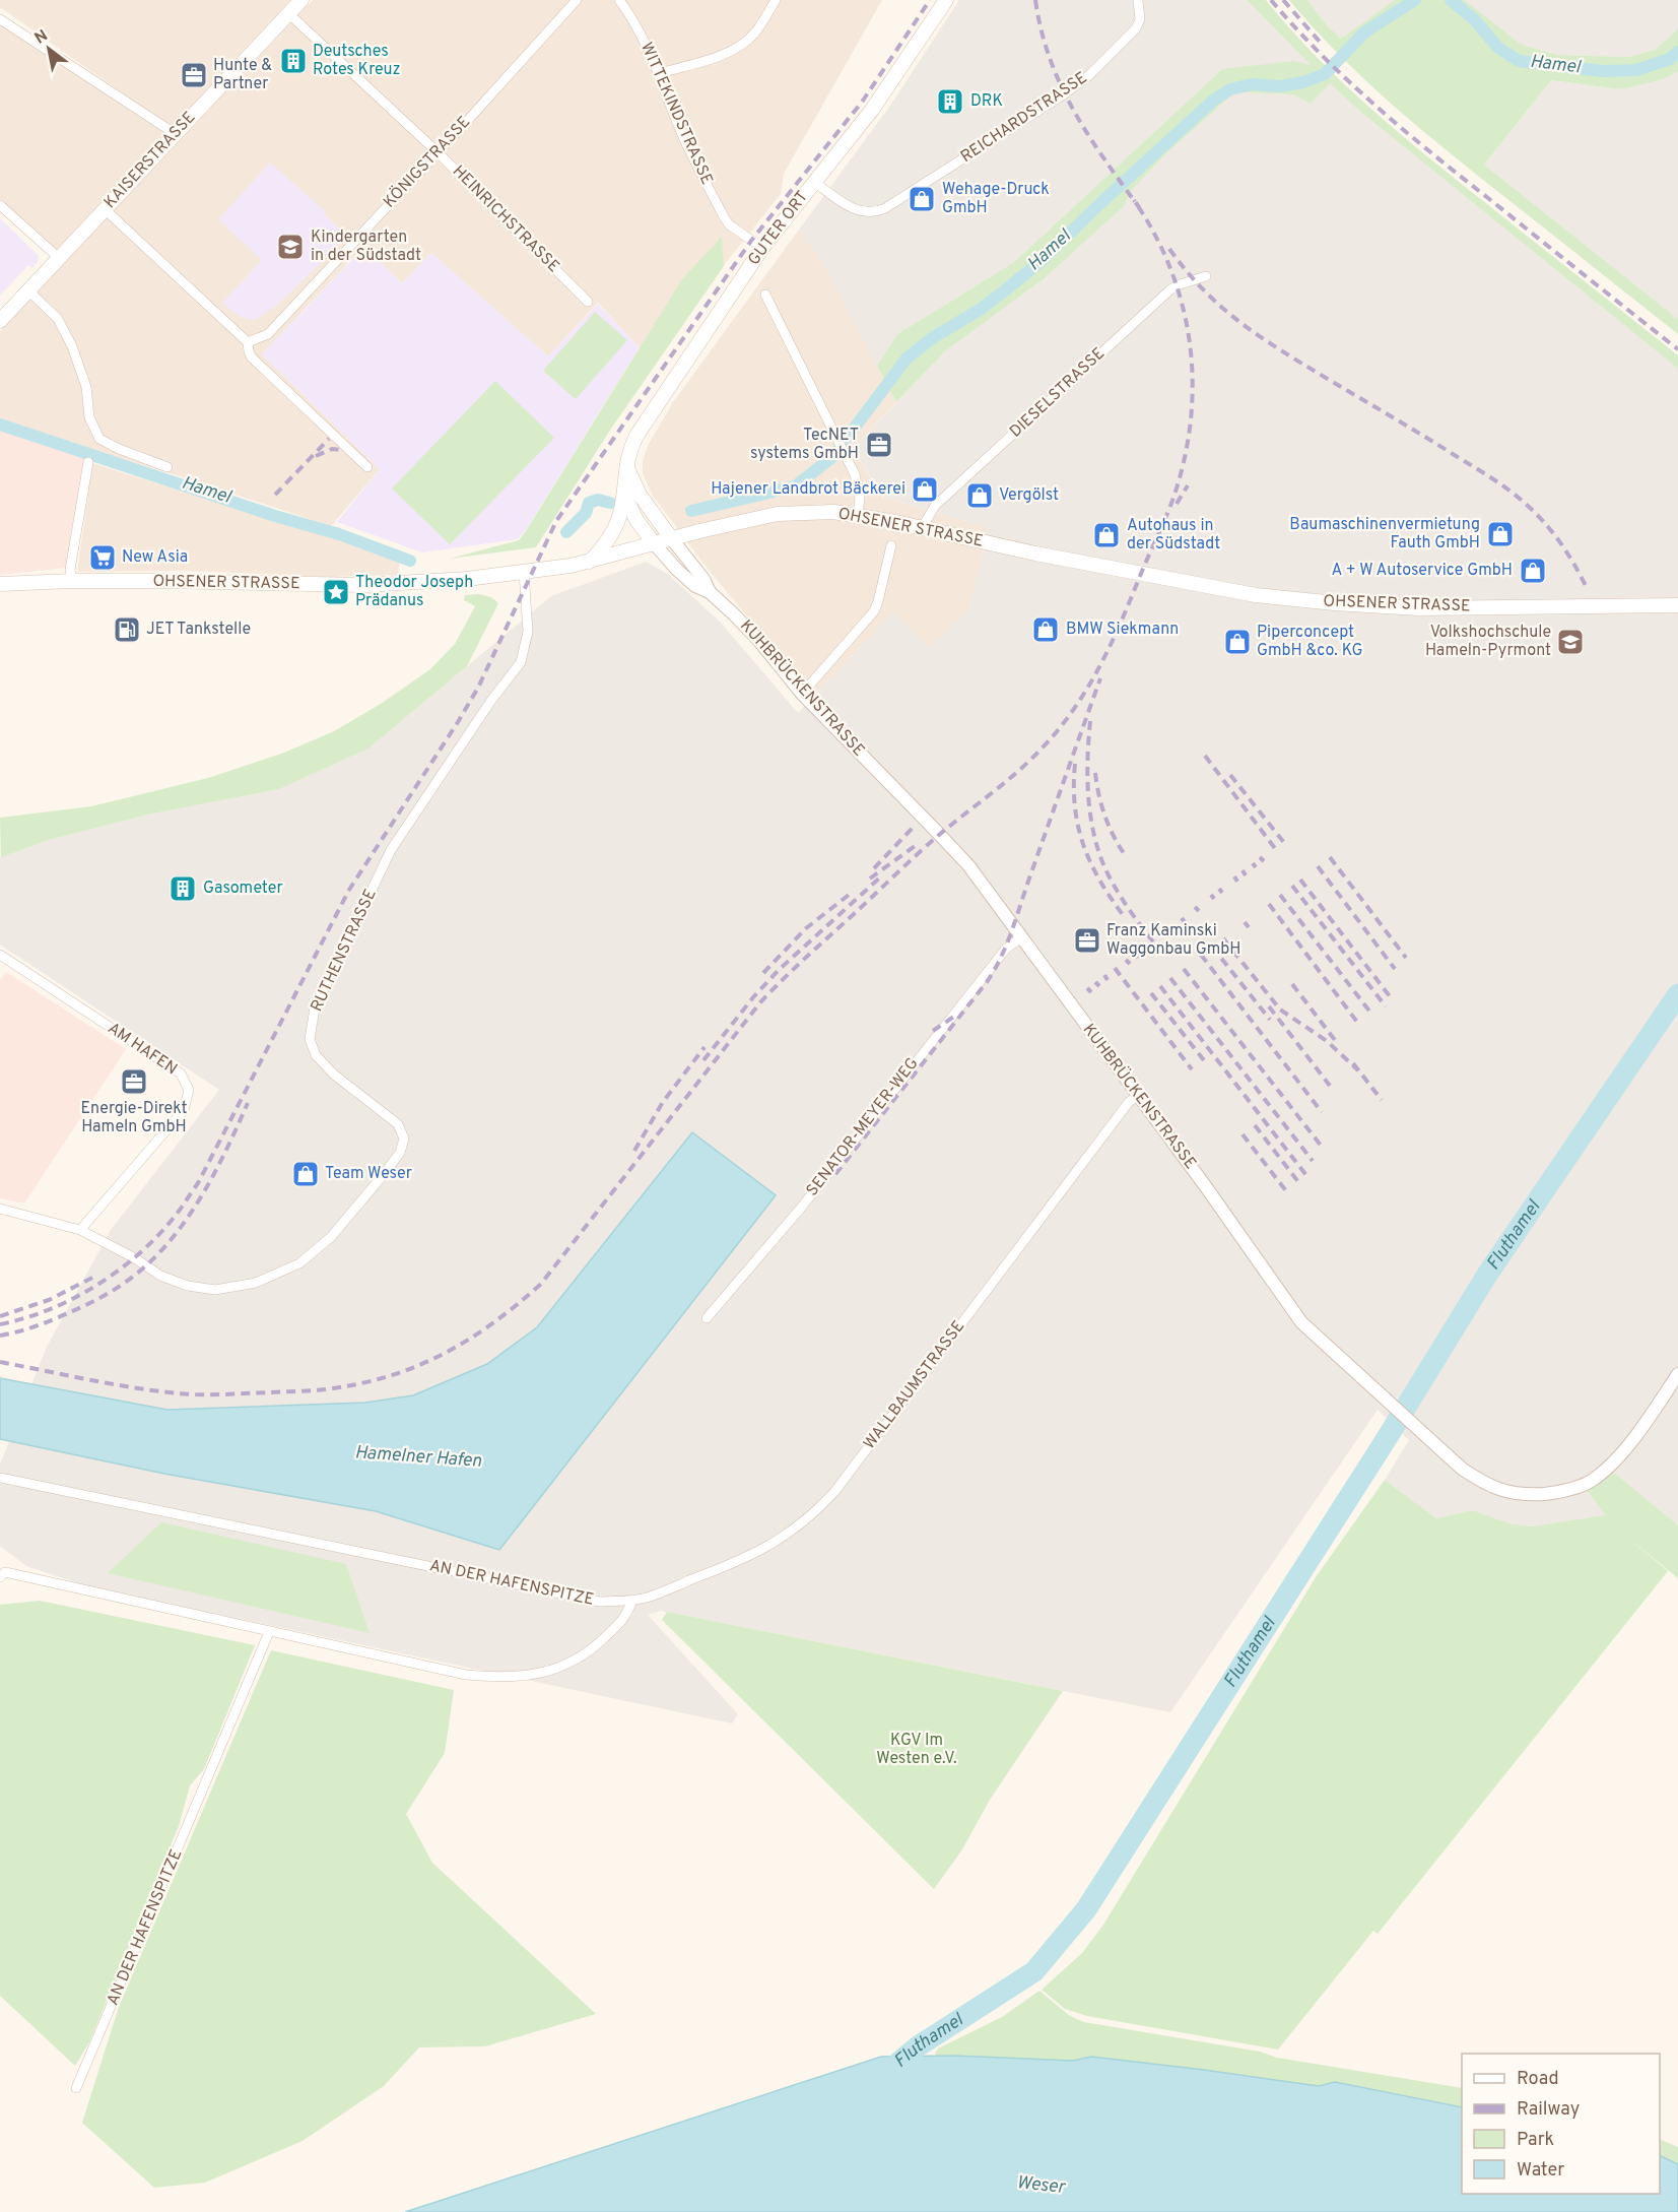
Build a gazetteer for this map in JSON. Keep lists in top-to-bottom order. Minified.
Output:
{"streets":{"main road":["KAISERSTRASSE","GUTER ORT","OHSENER STRASSE"],"street":["WITTEKINDSTRASSE","REICHARDSTRASSE","KÖNIGSTRASSE","HEINRICHSTRASSE","DIESELSTRASSE","KUHBRÜCKENSTRASSE","RUTHENSTRASSE","AM HAFEN","SENATOR-MEYER-WEG","WALLBAUMSTRASSE","AN DER HAFENSPITZE"]},"crossings":[["WITTEKINDSTRASSE","GUTER ORT"],["REICHARDSTRASSE","GUTER ORT"],["KAISERSTRASSE","HEINRICHSTRASSE"],["KÖNIGSTRASSE","HEINRICHSTRASSE"],["GUTER ORT","OHSENER STRASSE"],["DIESELSTRASSE","OHSENER STRASSE"],["OHSENER STRASSE","KUHBRÜCKENSTRASSE"],["OHSENER STRASSE","RUTHENSTRASSE"],["KUHBRÜCKENSTRASSE","SENATOR-MEYER-WEG"],["KUHBRÜCKENSTRASSE","WALLBAUMSTRASSE"],["RUTHENSTRASSE","AM HAFEN"],["WALLBAUMSTRASSE","AN DER HAFENSPITZE"]],"water":["Hamel","Fluthamel","Hamelner Hafen","Weser"],"parks":["KGV Im Westen e.V."],"places":{"building":["Deutsches Rotes Kreuz","DRK","Gasometer"],"office":["Hunte & Partner","TecNET systems GmbH","Franz Kaminski Waggonbau GmbH","Energie-Direkt Hameln GmbH"],"shop":["Wehage-Druck GmbH","Hajener Landbrot Bäckerei","Vergölst","Baumaschinenvermietung Fauth GmbH","Autohaus in der Südstadt","A + W Autoservice GmbH","BMW Siekmann","Piperconcept GmbH &co. KG","Team Weser"],"school or university":["Kindergarten in der Südstadt","Volkshochschule Hameln-Pyrmont"],"supermarket":["New Asia"],"place":["Theodor Joseph Prädanus"],"fuel station":["JET Tankstelle"]},"legend":["Road","Railway","Park","Water"],"north":"top left"}
